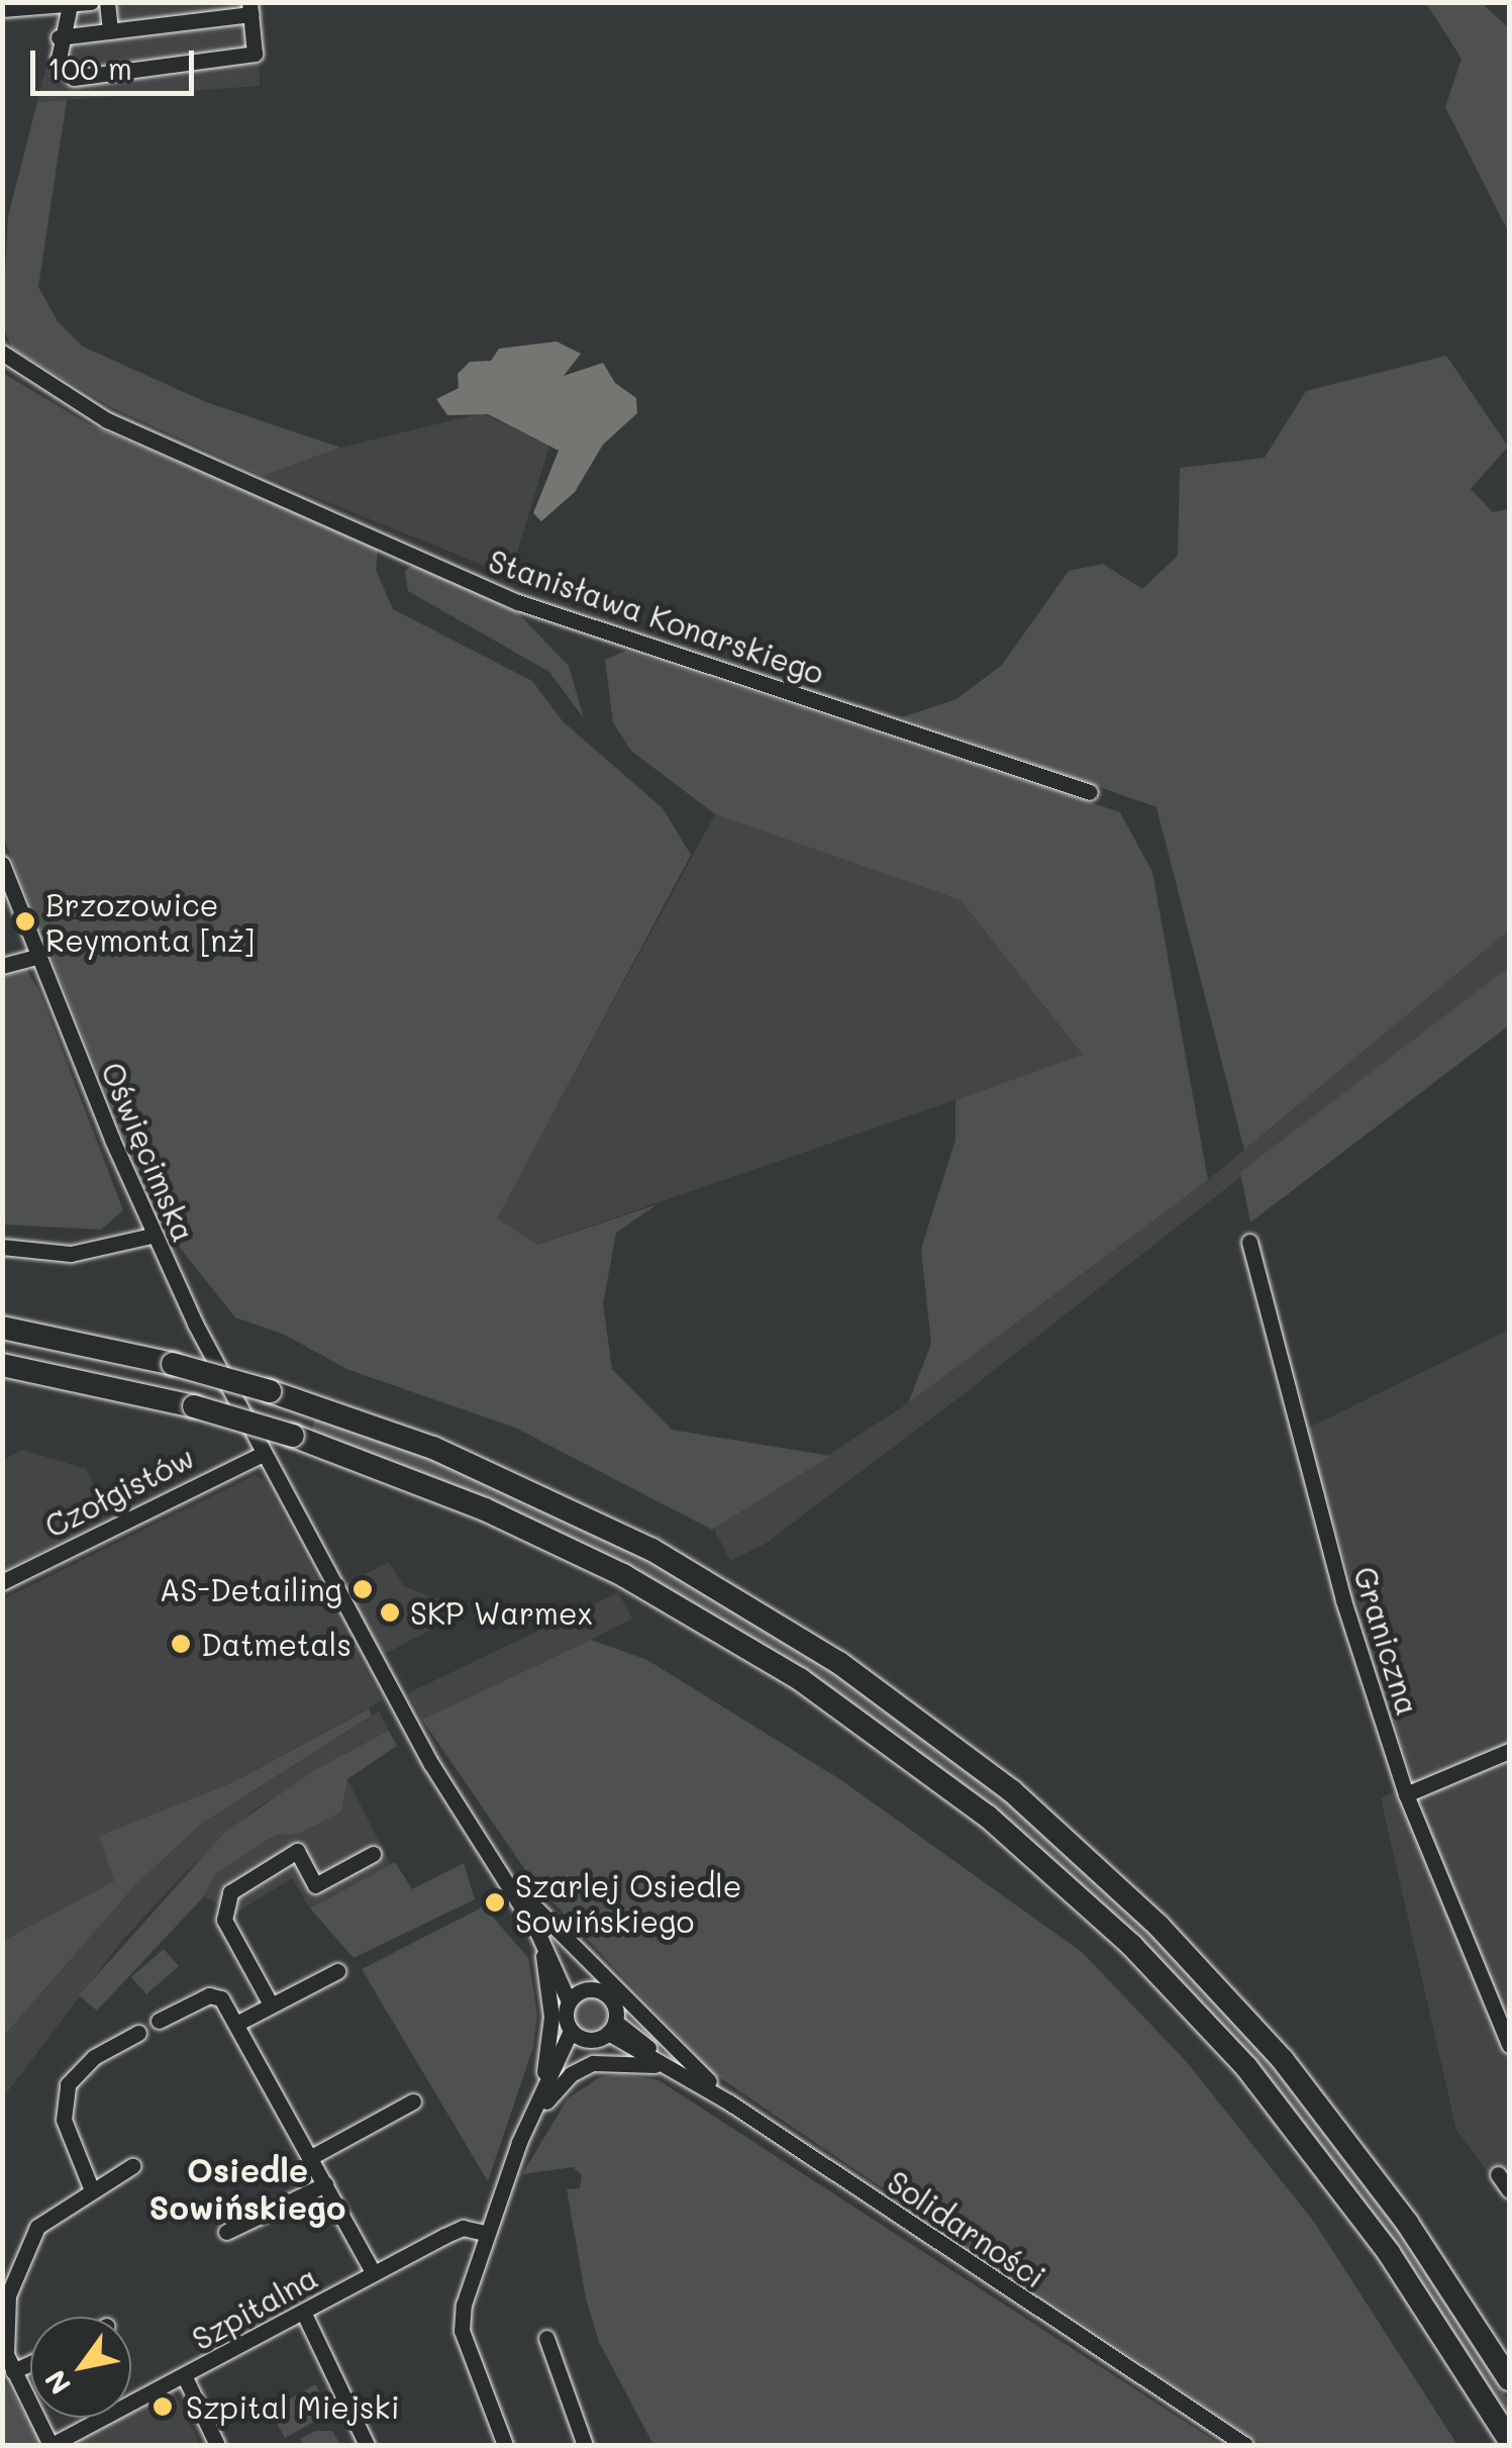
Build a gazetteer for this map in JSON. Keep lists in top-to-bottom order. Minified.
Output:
{"streets":{"street":["Stanisława Konarskiego","Oświęcimska","Czołgistów","Graniczna","Solidarności","Szpitalna"]},"crossings":[["Oświęcimska","Czołgistów"]],"districts":["Osiedle Sowińskiego"],"places":["Brzozowice Reymonta [nż]","AS-Detailing","SKP Warmex","Datmetals","Szarlej Osiedle Sowińskiego","Szpital Miejski"],"scale_bar":"100 m","north":"bottom left"}
